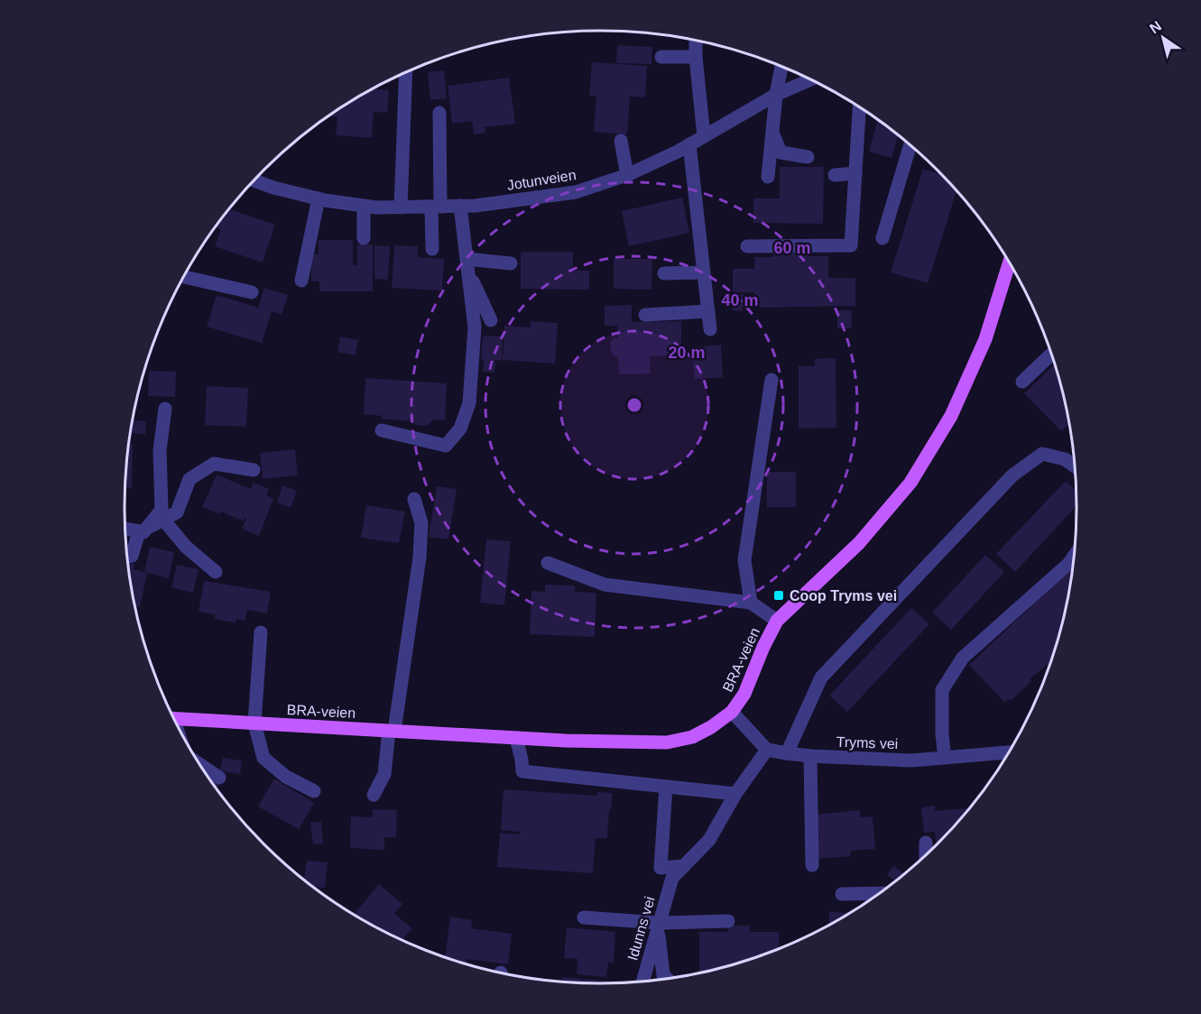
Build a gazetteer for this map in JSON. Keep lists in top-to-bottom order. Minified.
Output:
{"streets":{"main road":["BRA-veien"],"street":["Jotunveien","Tryms vei","Idunns vei"]},"places":{"transit":["Coop Tryms vei"]},"north":"top left","rings":["60 m","40 m","20 m"]}
